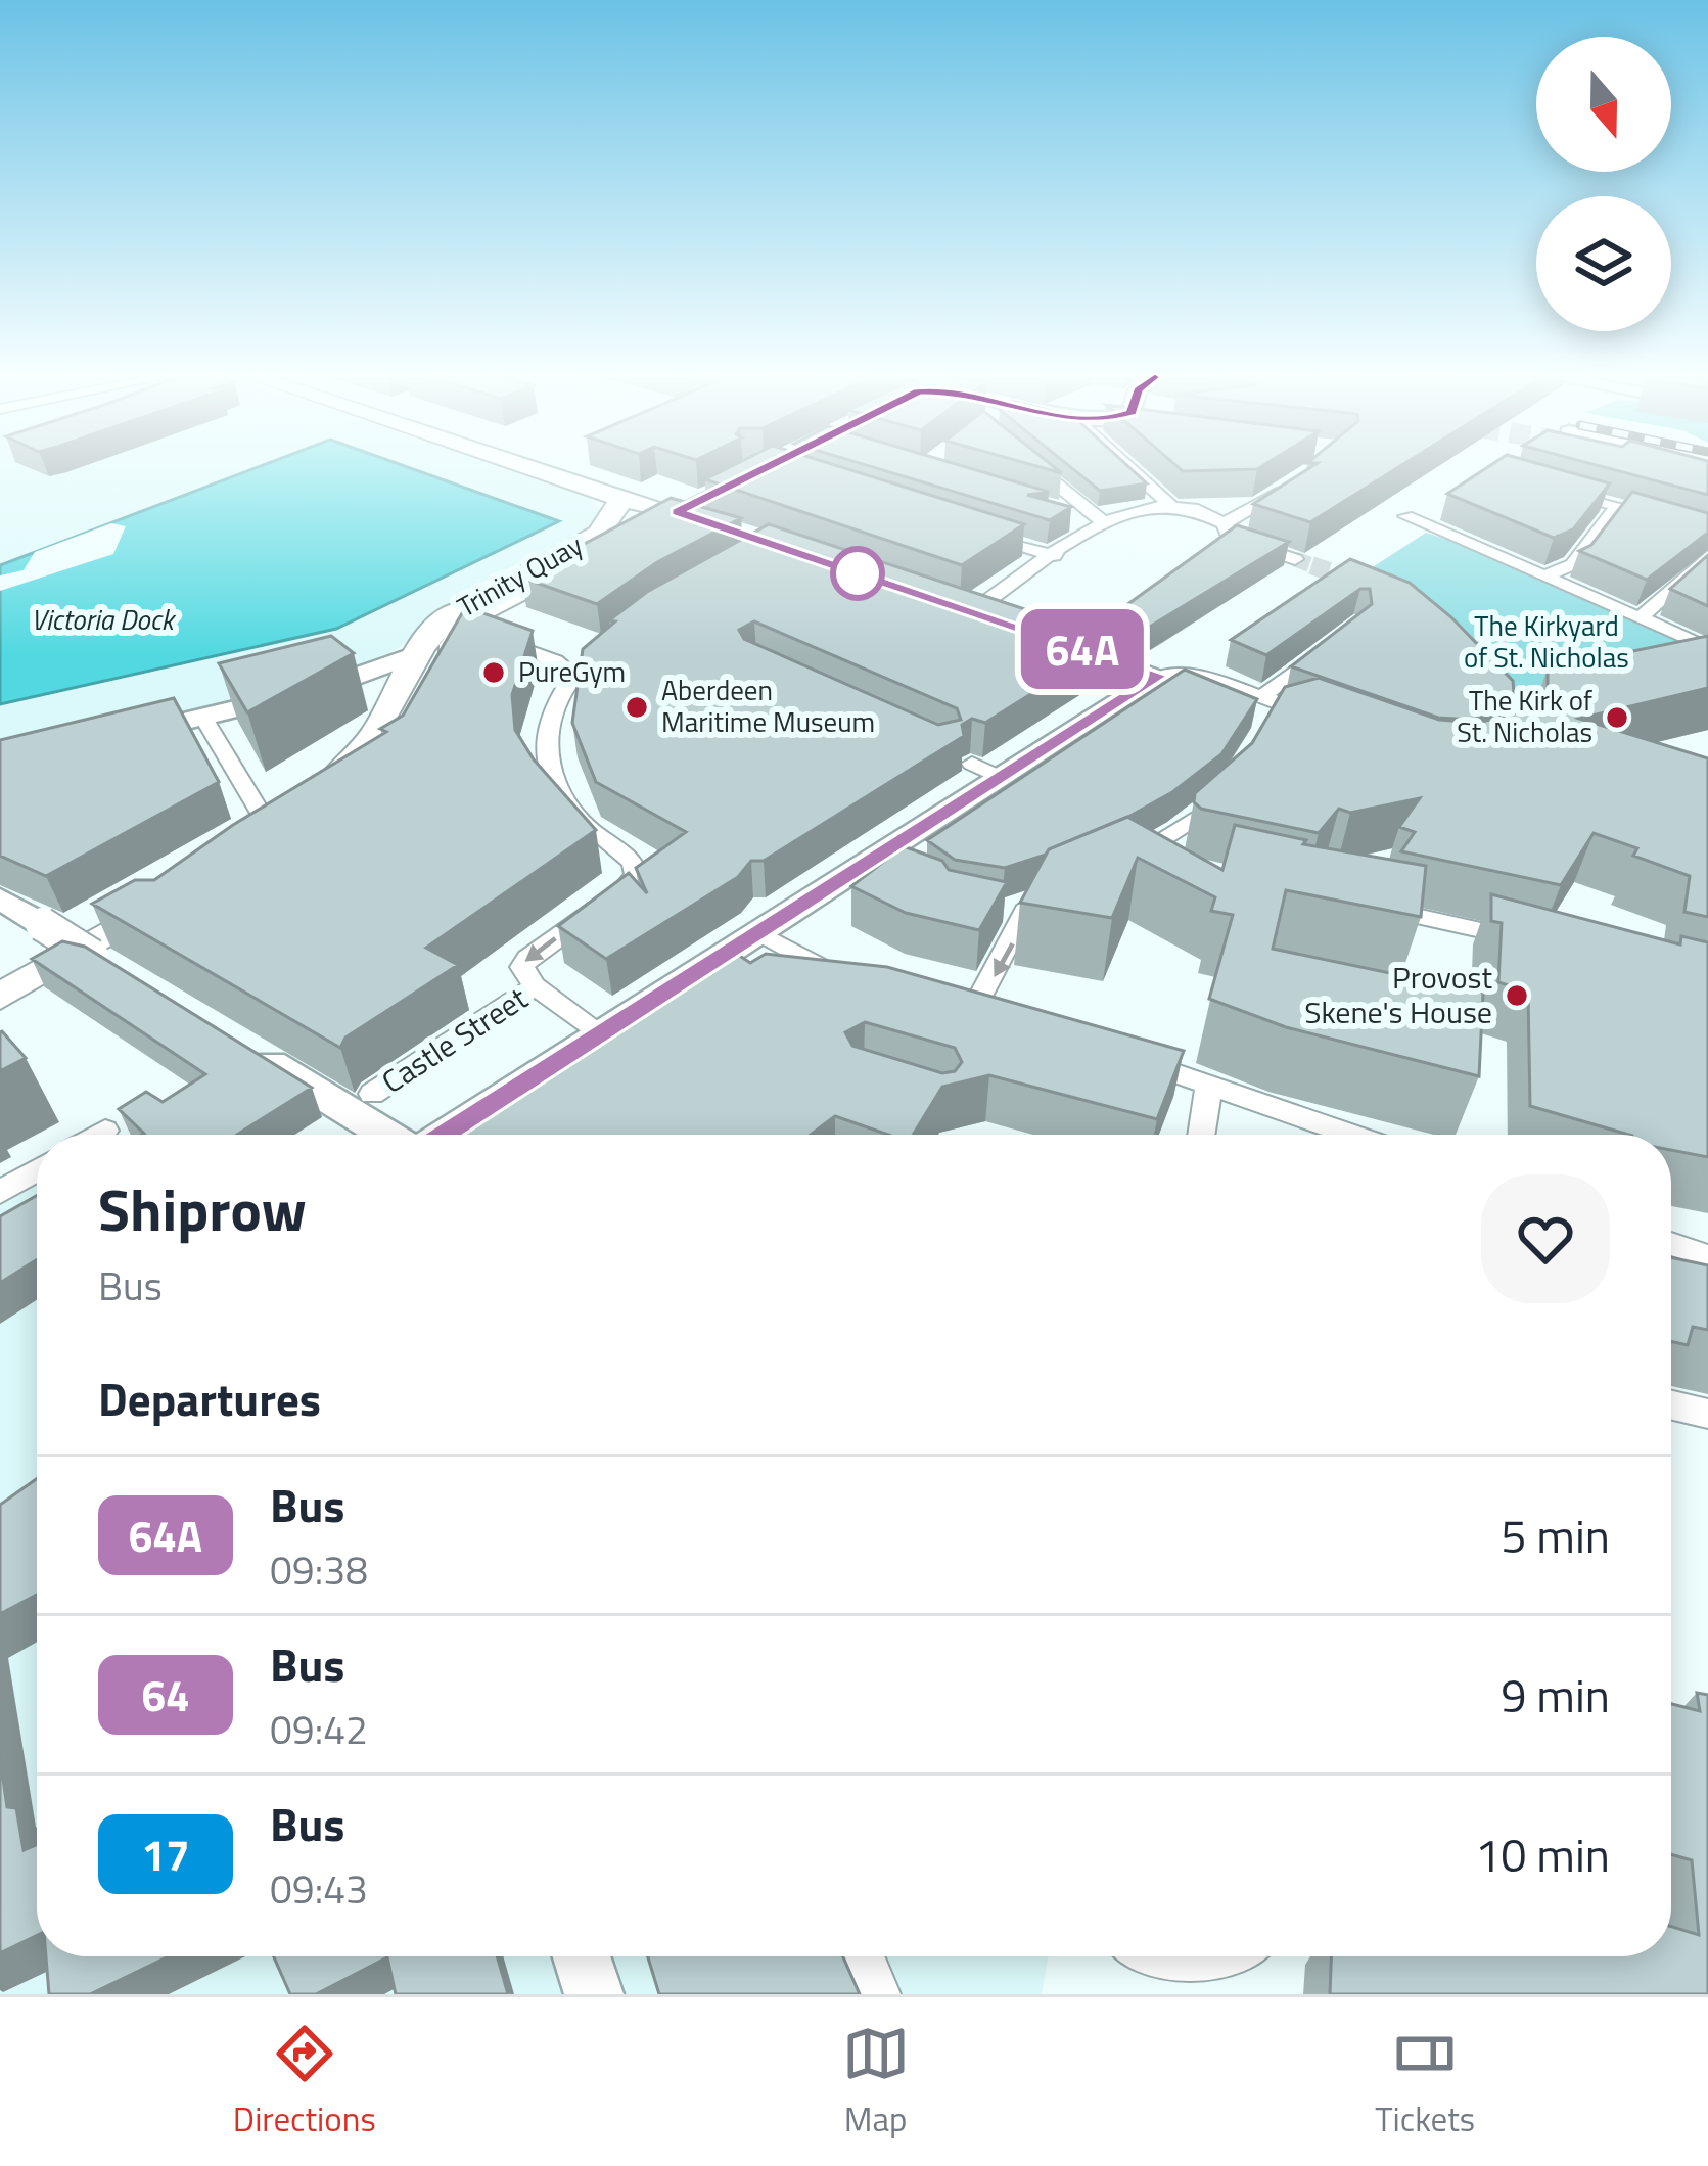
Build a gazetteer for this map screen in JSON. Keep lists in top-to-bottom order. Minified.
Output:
{"streets":{"main road":["Trinity Quay"],"street":["Castle Street"]},"water":["Victoria Dock"],"parks":["The Kirkyard of St. Nicholas"],"places":["PureGym","Aberdeen Maritime Museum","The Kirk of St. Nicholas","Provost Skene's House"],"lines":["bus line 64A"],"north":"bottom","page":{"on_map":"64A","heading":[["Shiprow","Bus"],"Departures"],"list":[{"mark":"64A","name":"Bus","note":"09:38","value":"5 min"},{"mark":"64","name":"Bus","note":"09:42","value":"9 min"},{"mark":"17","name":"Bus","note":"09:43","value":"10 min"}],"tabs":["Directions","Map","Tickets"]}}
